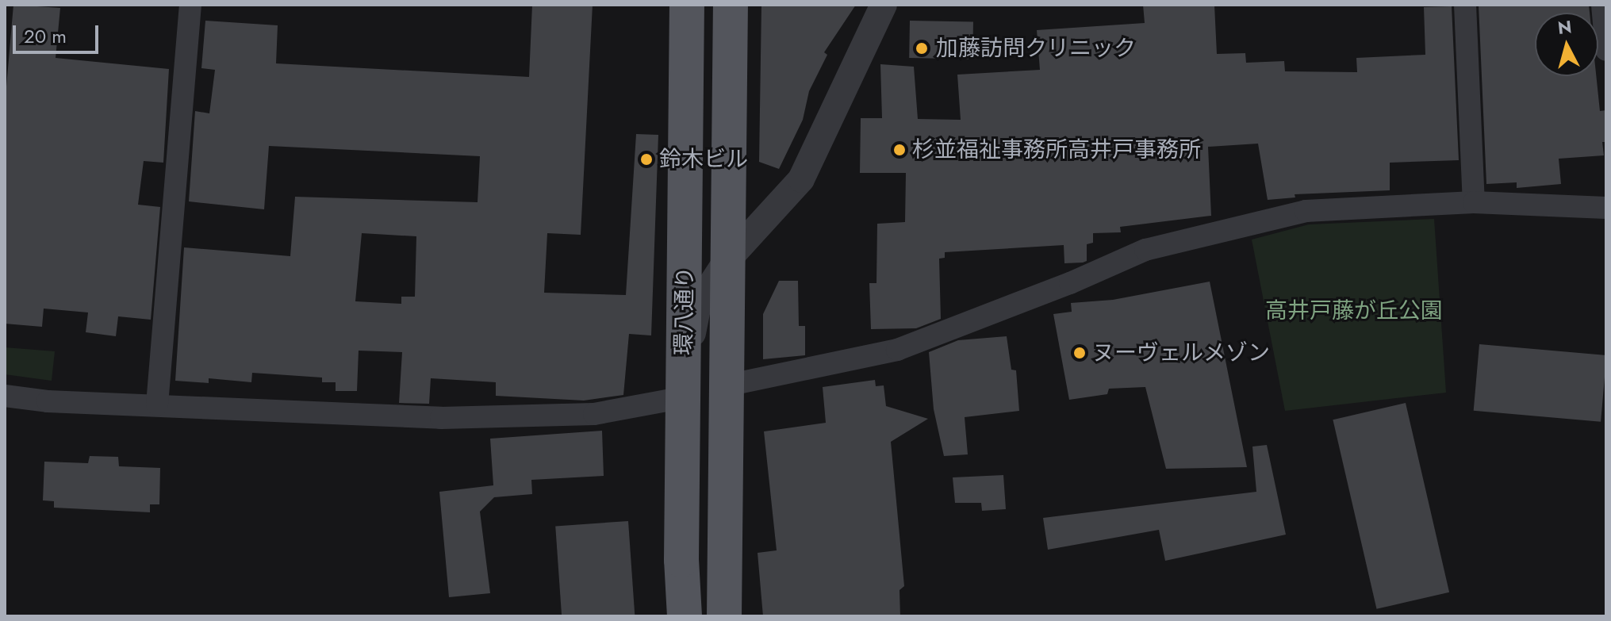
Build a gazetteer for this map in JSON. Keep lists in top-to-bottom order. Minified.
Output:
{"streets":{"main road":["環八通り"]},"parks":["高井戸藤が丘公園"],"places":["加藤訪問クリニック","杉並福祉事務所高井戸事務所","鈴木ビル","ヌーヴェルメゾン"],"scale_bar":"20 m","north":"top"}
